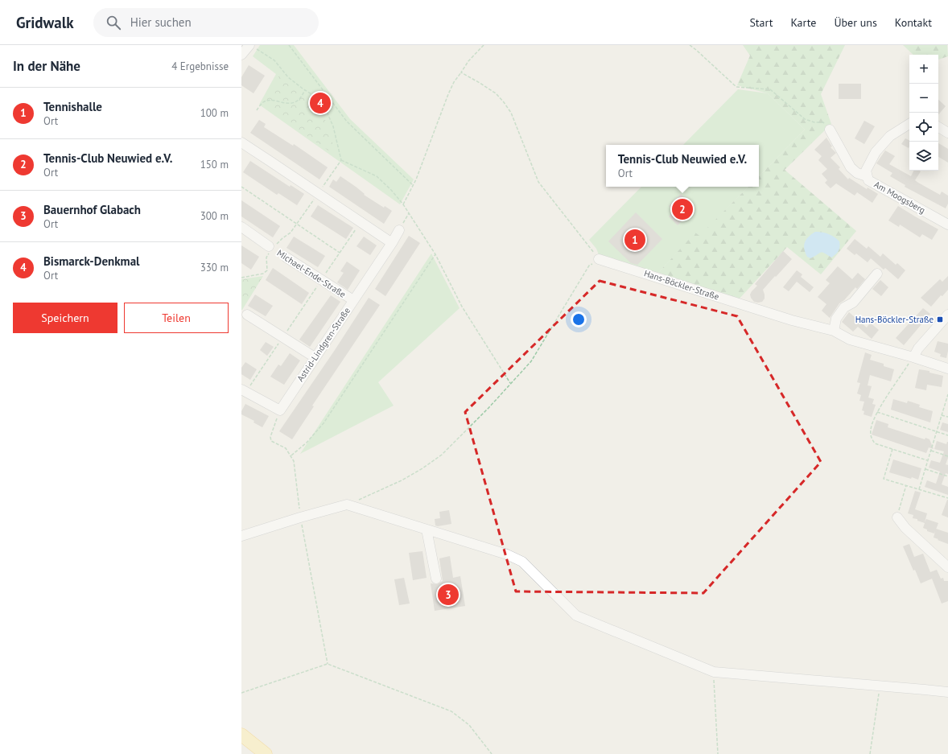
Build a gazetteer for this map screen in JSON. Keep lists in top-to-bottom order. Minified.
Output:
{"streets":{"street":["Am Moogsberg","Michael-Ende-Straße","Hans-Böckler-Straße","Astrid-Lindgren-Straße"]},"crossings":[["Michael-Ende-Straße","Astrid-Lindgren-Straße"]],"places":{"transit":["Hans-Böckler-Straße"]},"page":{"header":"Gridwalk","search":"Hier suchen","nav":["Start","Karte","Über uns","Kontakt"],"heading":["In der Nähe","4 Ergebnisse"],"map_buttons":["+","−"],"list":[{"mark":"1","name":"Tennishalle","note":"Ort","value":"100 m"},{"mark":"2","name":"Tennis-Club Neuwied e.V.","note":"Ort","value":"150 m"},{"mark":"3","name":"Bauernhof Glabach","note":"Ort","value":"300 m"},{"mark":"4","name":"Bismarck-Denkmal","note":"Ort","value":"330 m"}],"pins":["4","2","1","3"],"popup":["Tennis-Club Neuwied e.V.","Ort"],"buttons":["Speichern","Teilen"]}}
